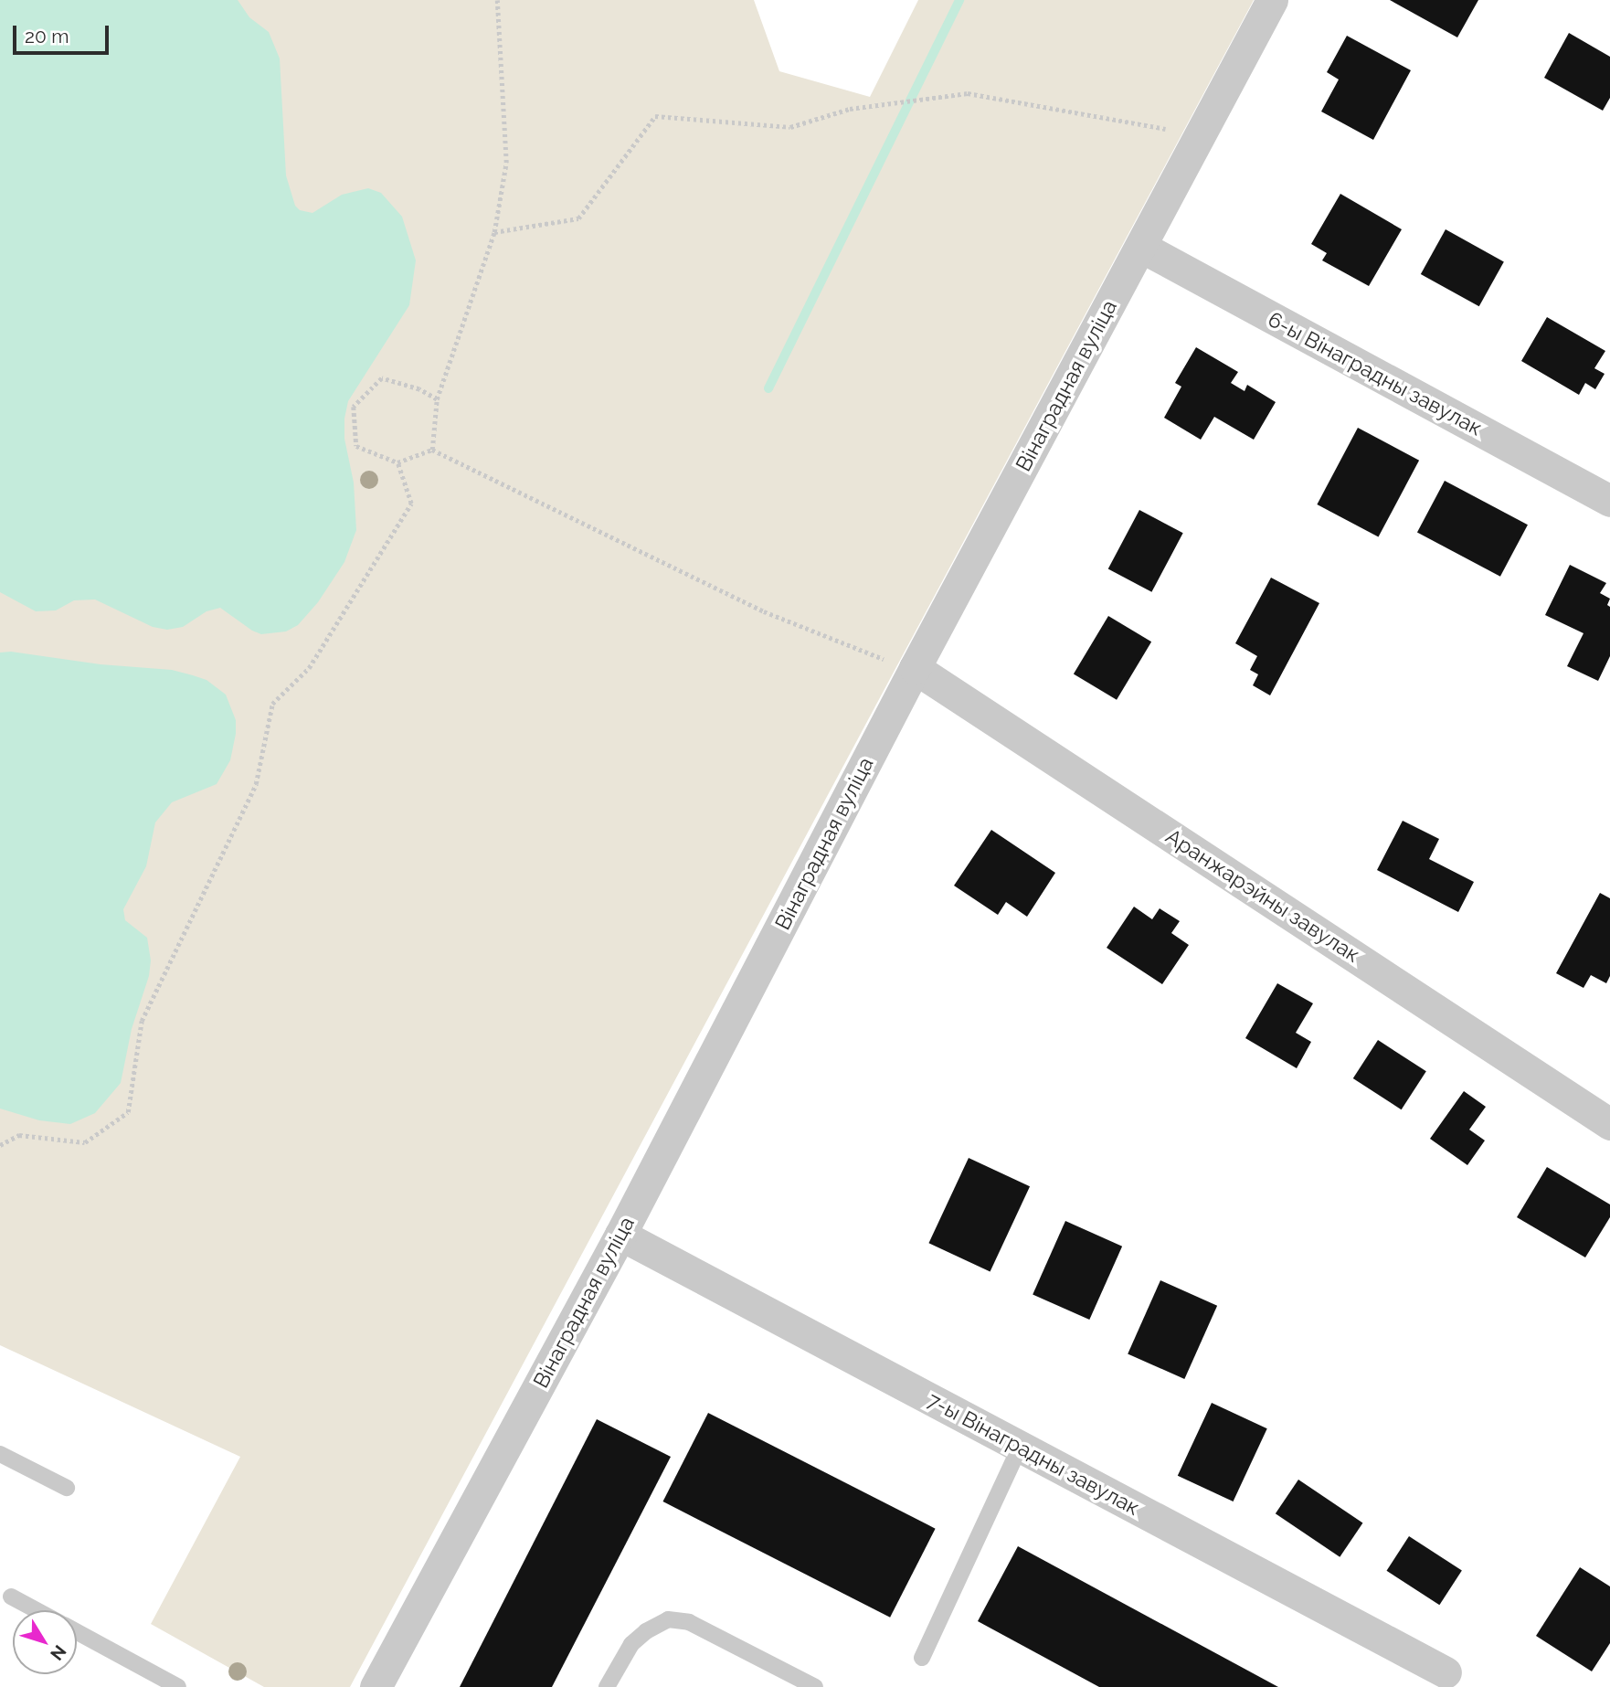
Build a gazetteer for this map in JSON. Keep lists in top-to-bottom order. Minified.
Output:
{"streets":{"street":["6-ы Вінаградны завулак","Вінаградная вуліца","Аранжарэйны завулак","7-ы Вінаградны завулак"]},"crossings":[["6-ы Вінаградны завулак","Вінаградная вуліца"],["Вінаградная вуліца","Аранжарэйны завулак"],["Вінаградная вуліца","7-ы Вінаградны завулак"]],"scale_bar":"20 m","north":"bottom right"}
